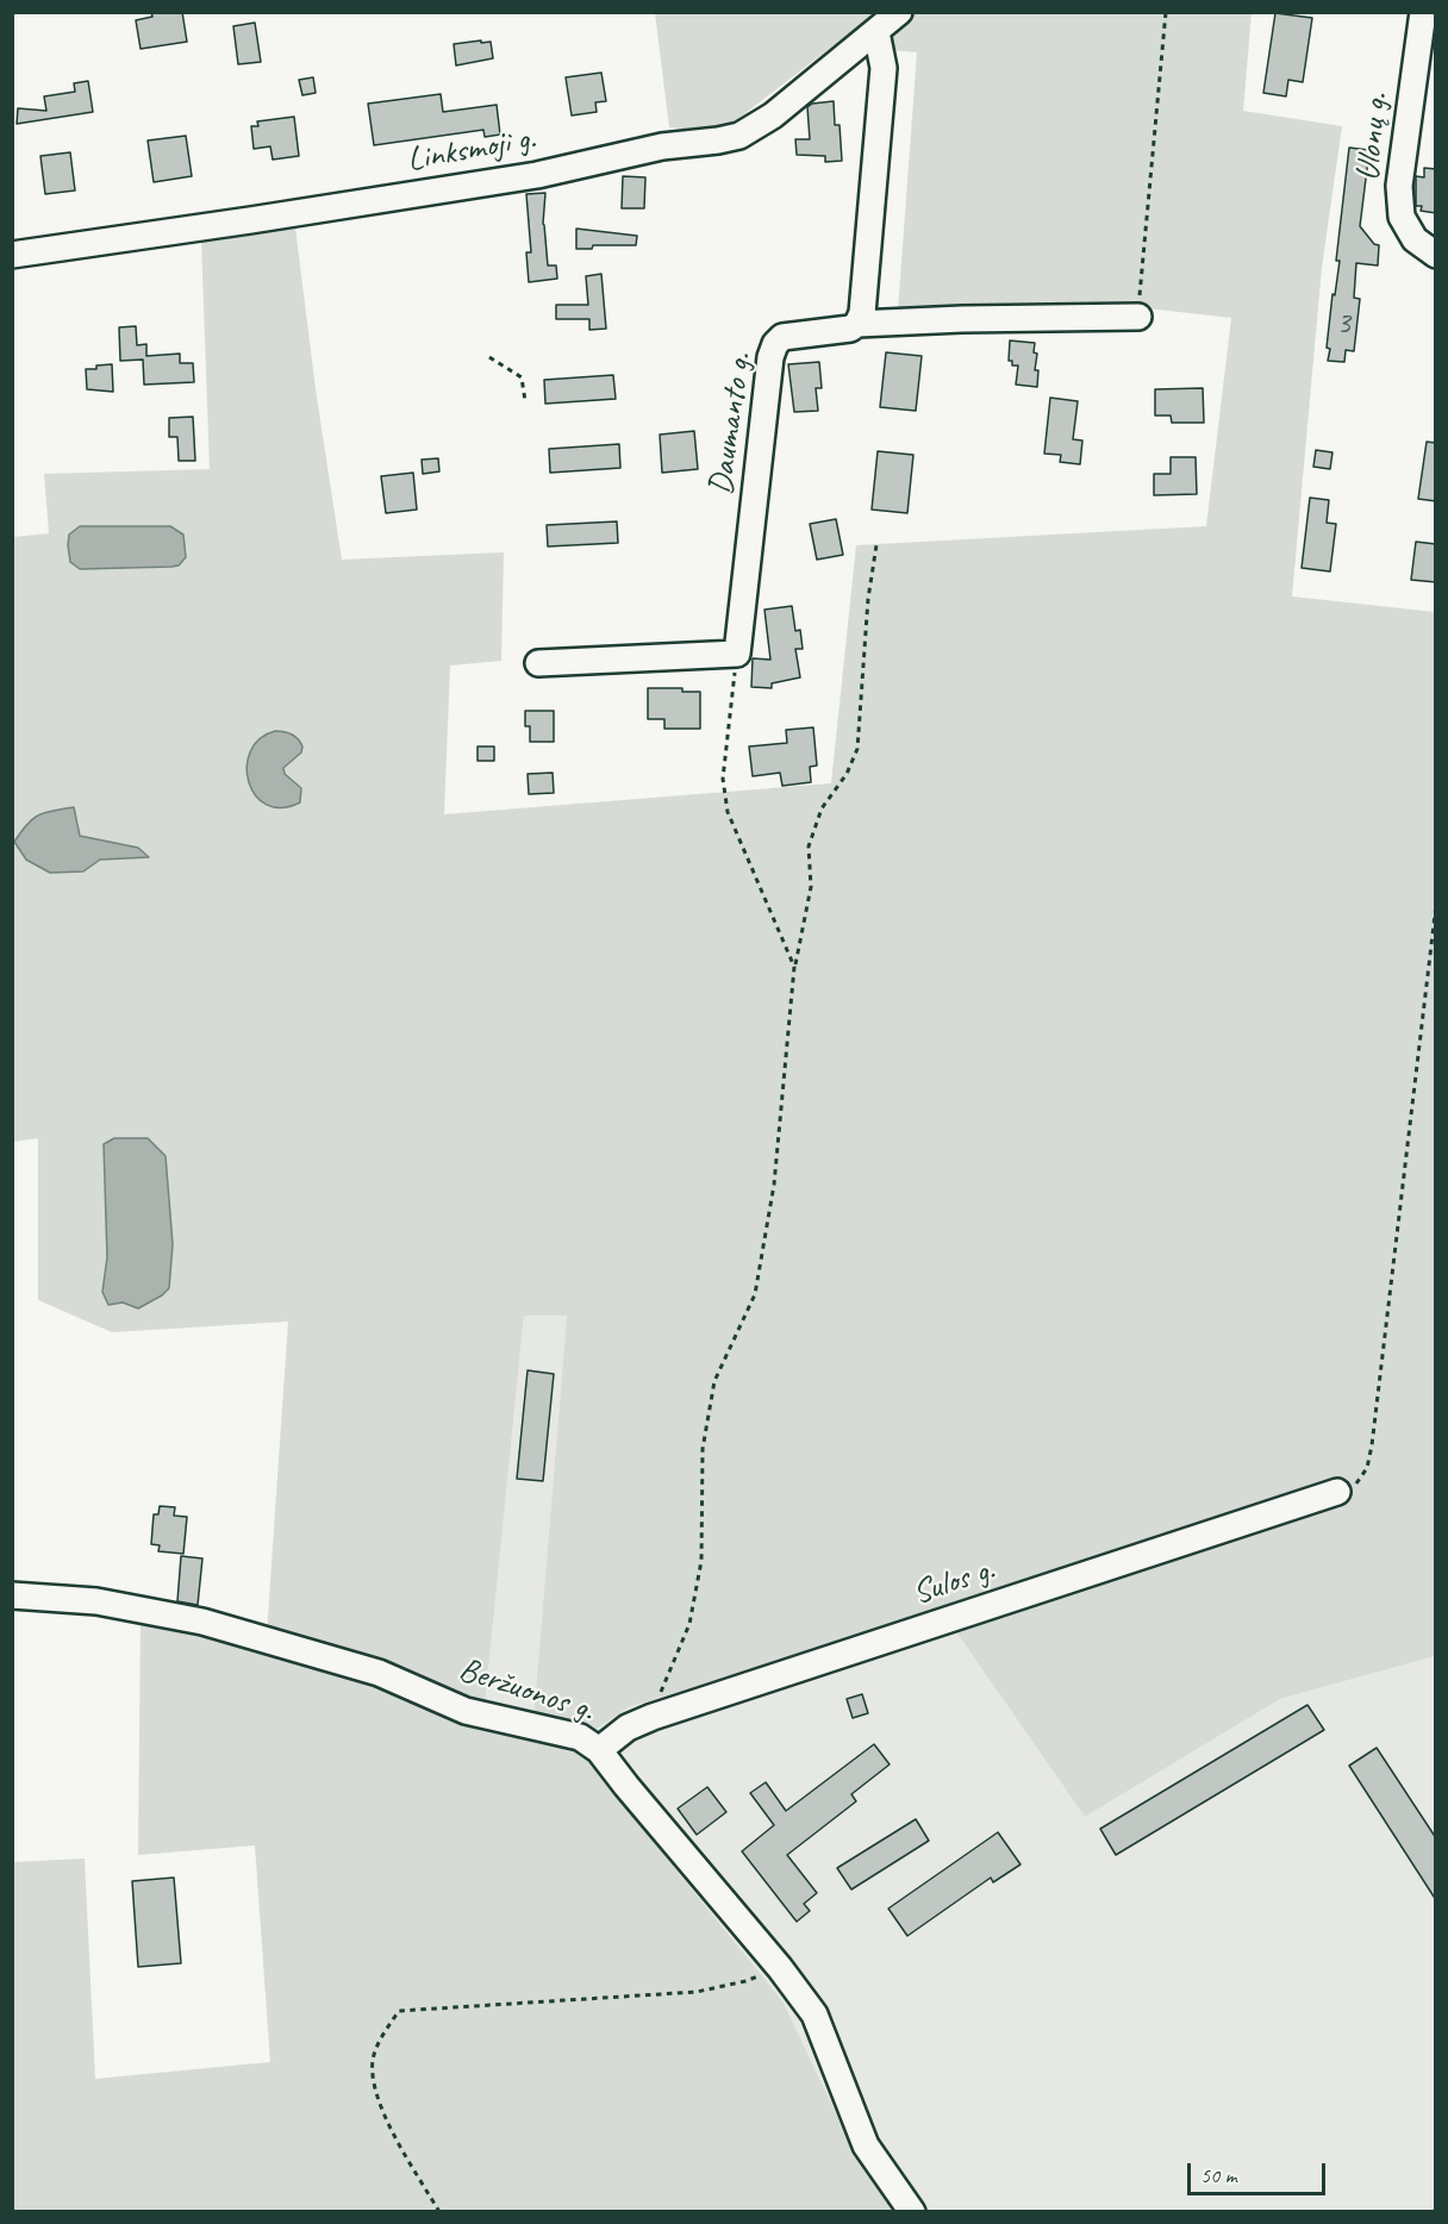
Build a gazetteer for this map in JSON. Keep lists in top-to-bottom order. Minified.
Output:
{"streets":{"street":["Ulonų g.","Linksmoji g.","Daumanto g.","Sulos g.","Beržuonos g."]},"crossings":[["Sulos g.","Beržuonos g."]],"house_numbers":["3"],"scale_bar":"50 m"}
